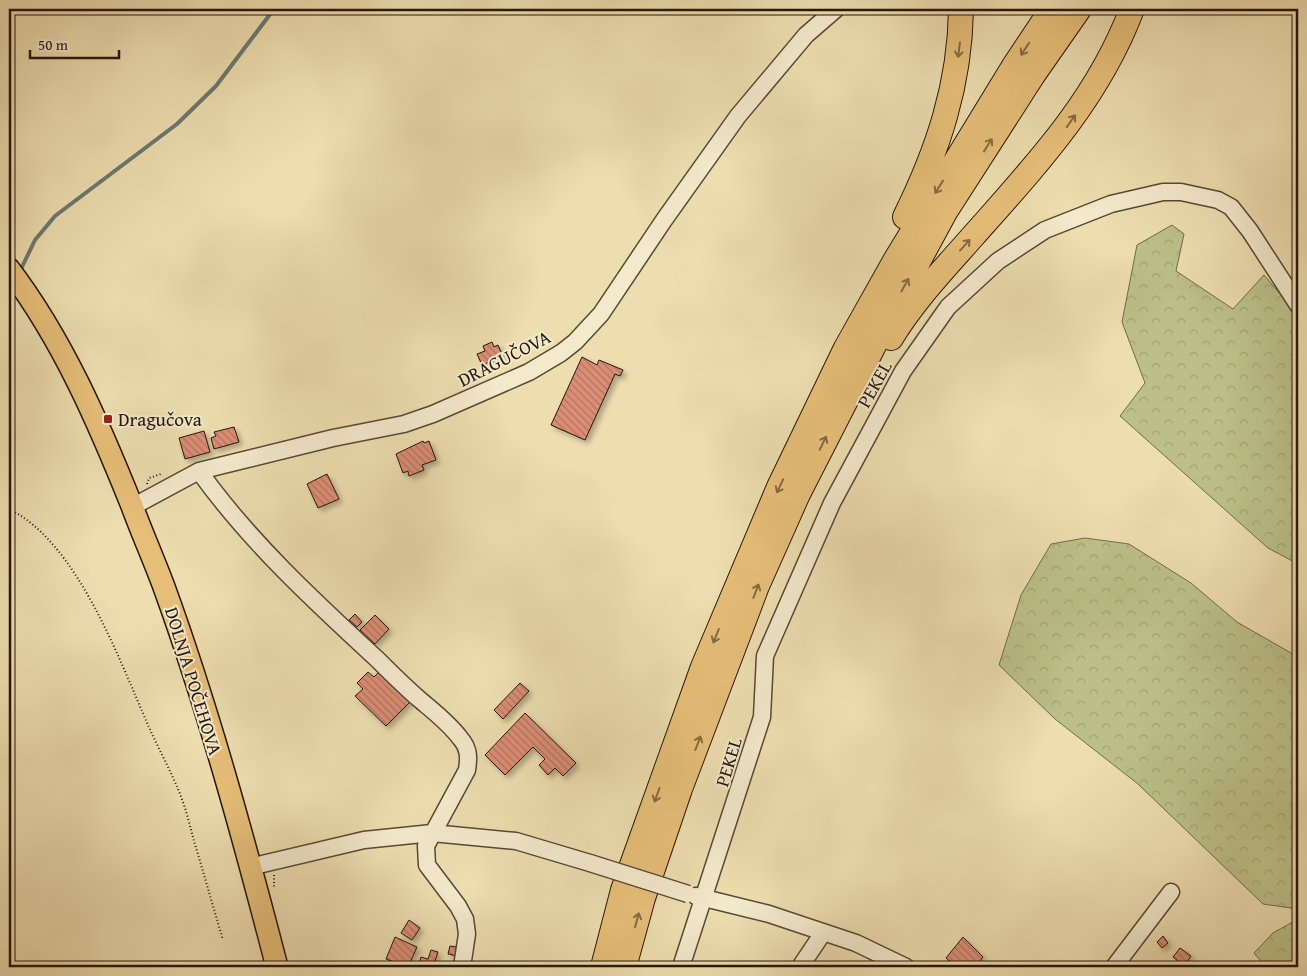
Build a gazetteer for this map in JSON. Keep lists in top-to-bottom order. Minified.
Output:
{"streets":{"main road":["DOLNJA POČEHOVA"],"street":["DRAGUČOVA","PEKEL"]},"crossings":[["DRAGUČOVA","DOLNJA POČEHOVA"]],"places":{"transit":["Dragučova"]},"scale_bar":"50 m"}
